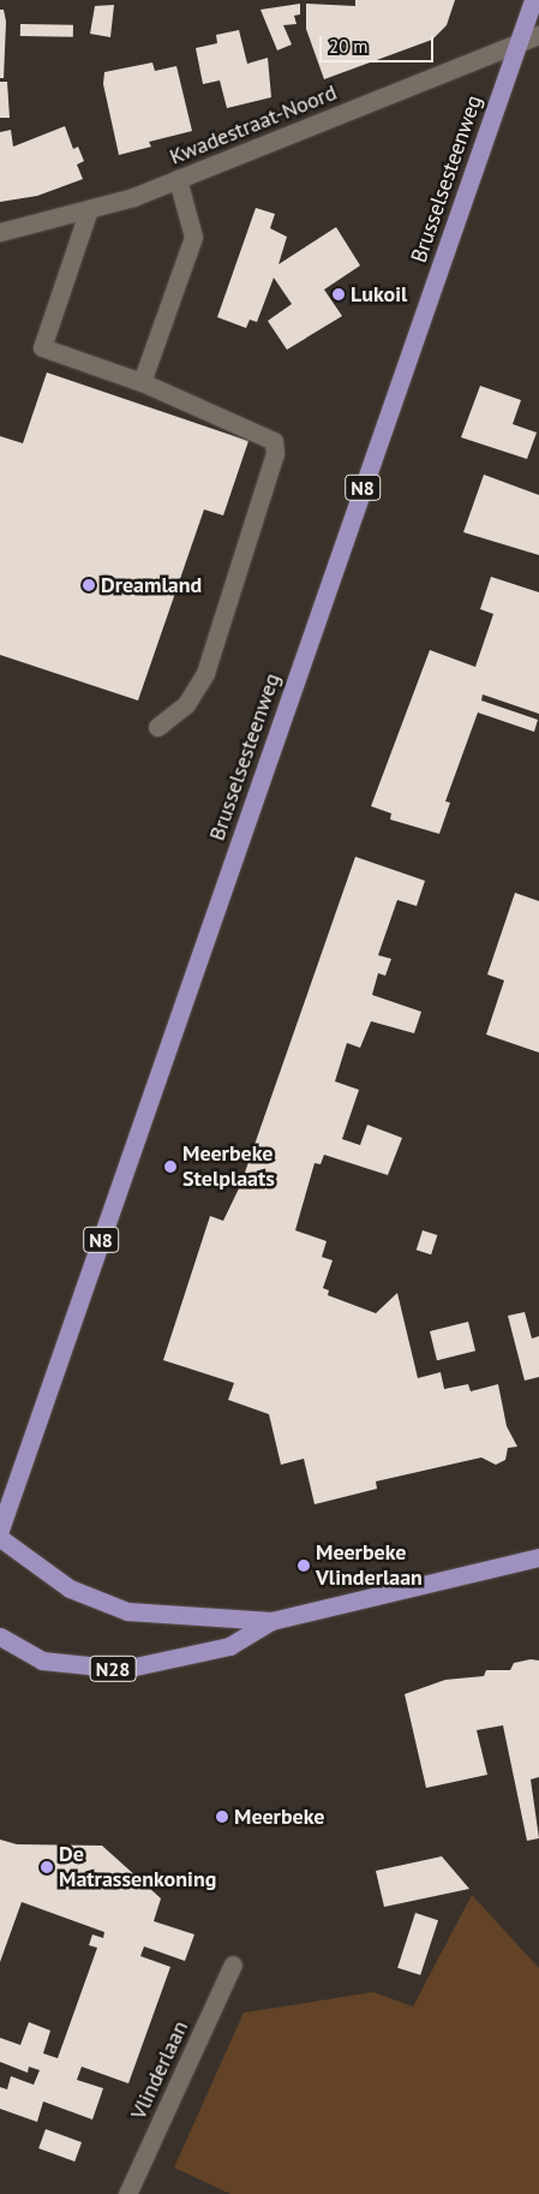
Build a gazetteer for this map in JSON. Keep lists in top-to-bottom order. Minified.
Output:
{"streets":{"main road":["Brusselsesteenweg","N8","N28"],"street":["Kwadestraat-Noord","Vlinderlaan"]},"crossings":[["Kwadestraat-Noord","Brusselsesteenweg"]],"places":["Lukoil","Dreamland","Meerbeke Stelplaats","Meerbeke Vlinderlaan","Meerbeke","De Matrassenkoning"],"scale_bar":"20 m"}
